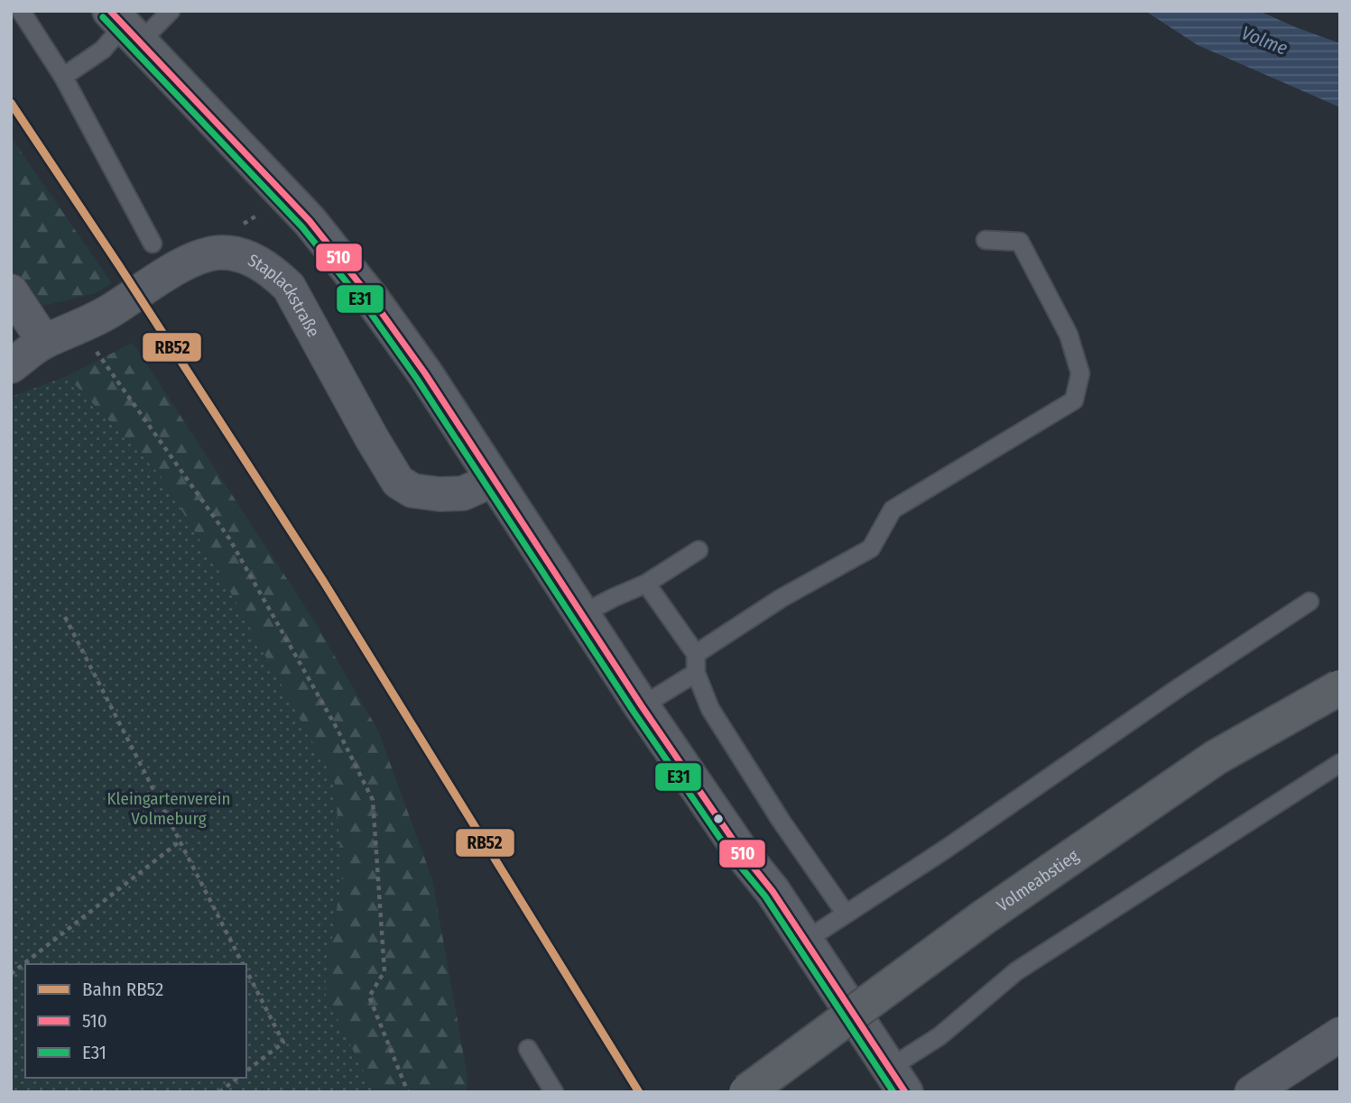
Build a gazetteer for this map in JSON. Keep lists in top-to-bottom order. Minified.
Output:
{"streets":{"main road":["Volmeabstieg"],"street":["Staplackstraße"]},"water":["Volme"],"parks":["Kleingartenverein Volmeburg"],"lines":["transit line 510","transit line E31","rail line RB52"],"legend":["Bahn RB52","510","E31"]}
